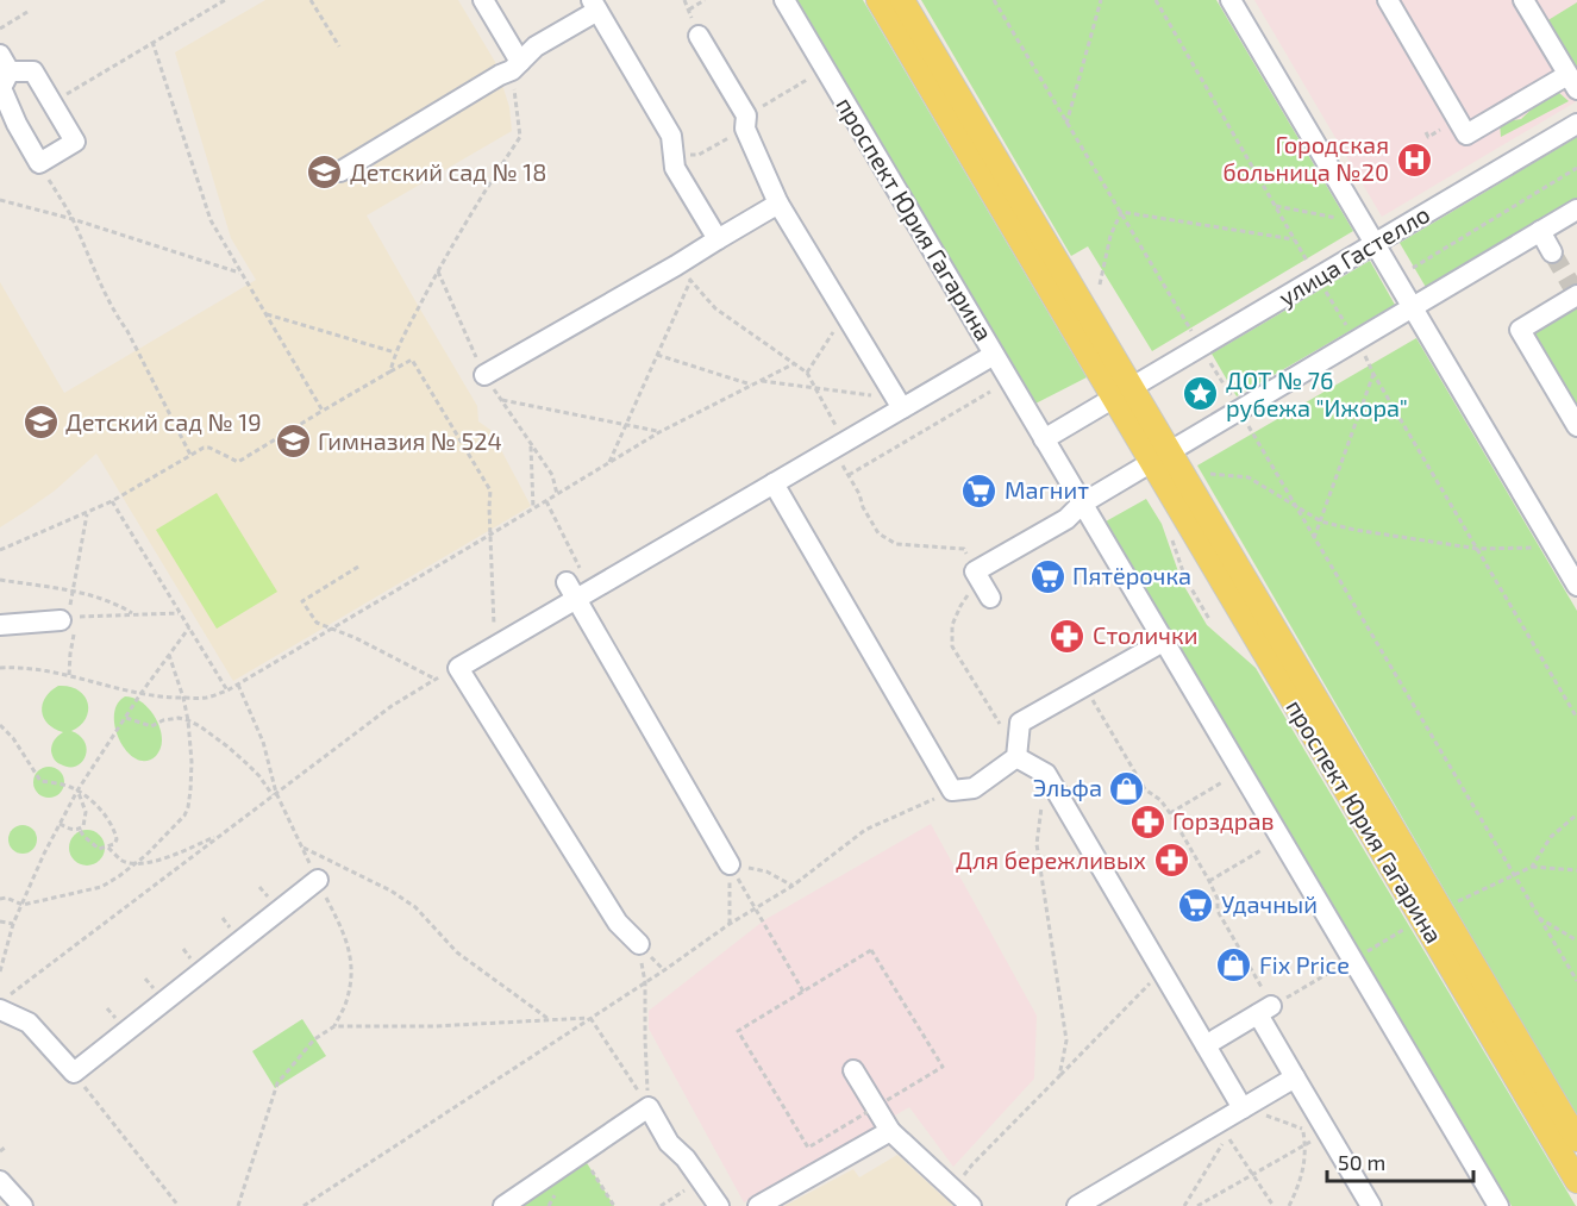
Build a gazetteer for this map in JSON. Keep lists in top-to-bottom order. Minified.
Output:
{"streets":{"main road":["проспект Юрия Гагарина"],"street":["улица Гастелло"]},"crossings":[["проспект Юрия Гагарина","улица Гастелло"]],"places":{"hospital":["Городская больница №20"],"school or university":["Детский сад № 18","Детский сад № 19","Гимназия № 524"],"place":["ДОТ № 76 рубежа \"Ижора\""],"supermarket":["Магнит","Пятёрочка","Удачный"],"pharmacy":["Столички","Горздрав","Для бережливых"],"shop":["Эльфа","Fix Price"]},"scale_bar":"50 m"}
